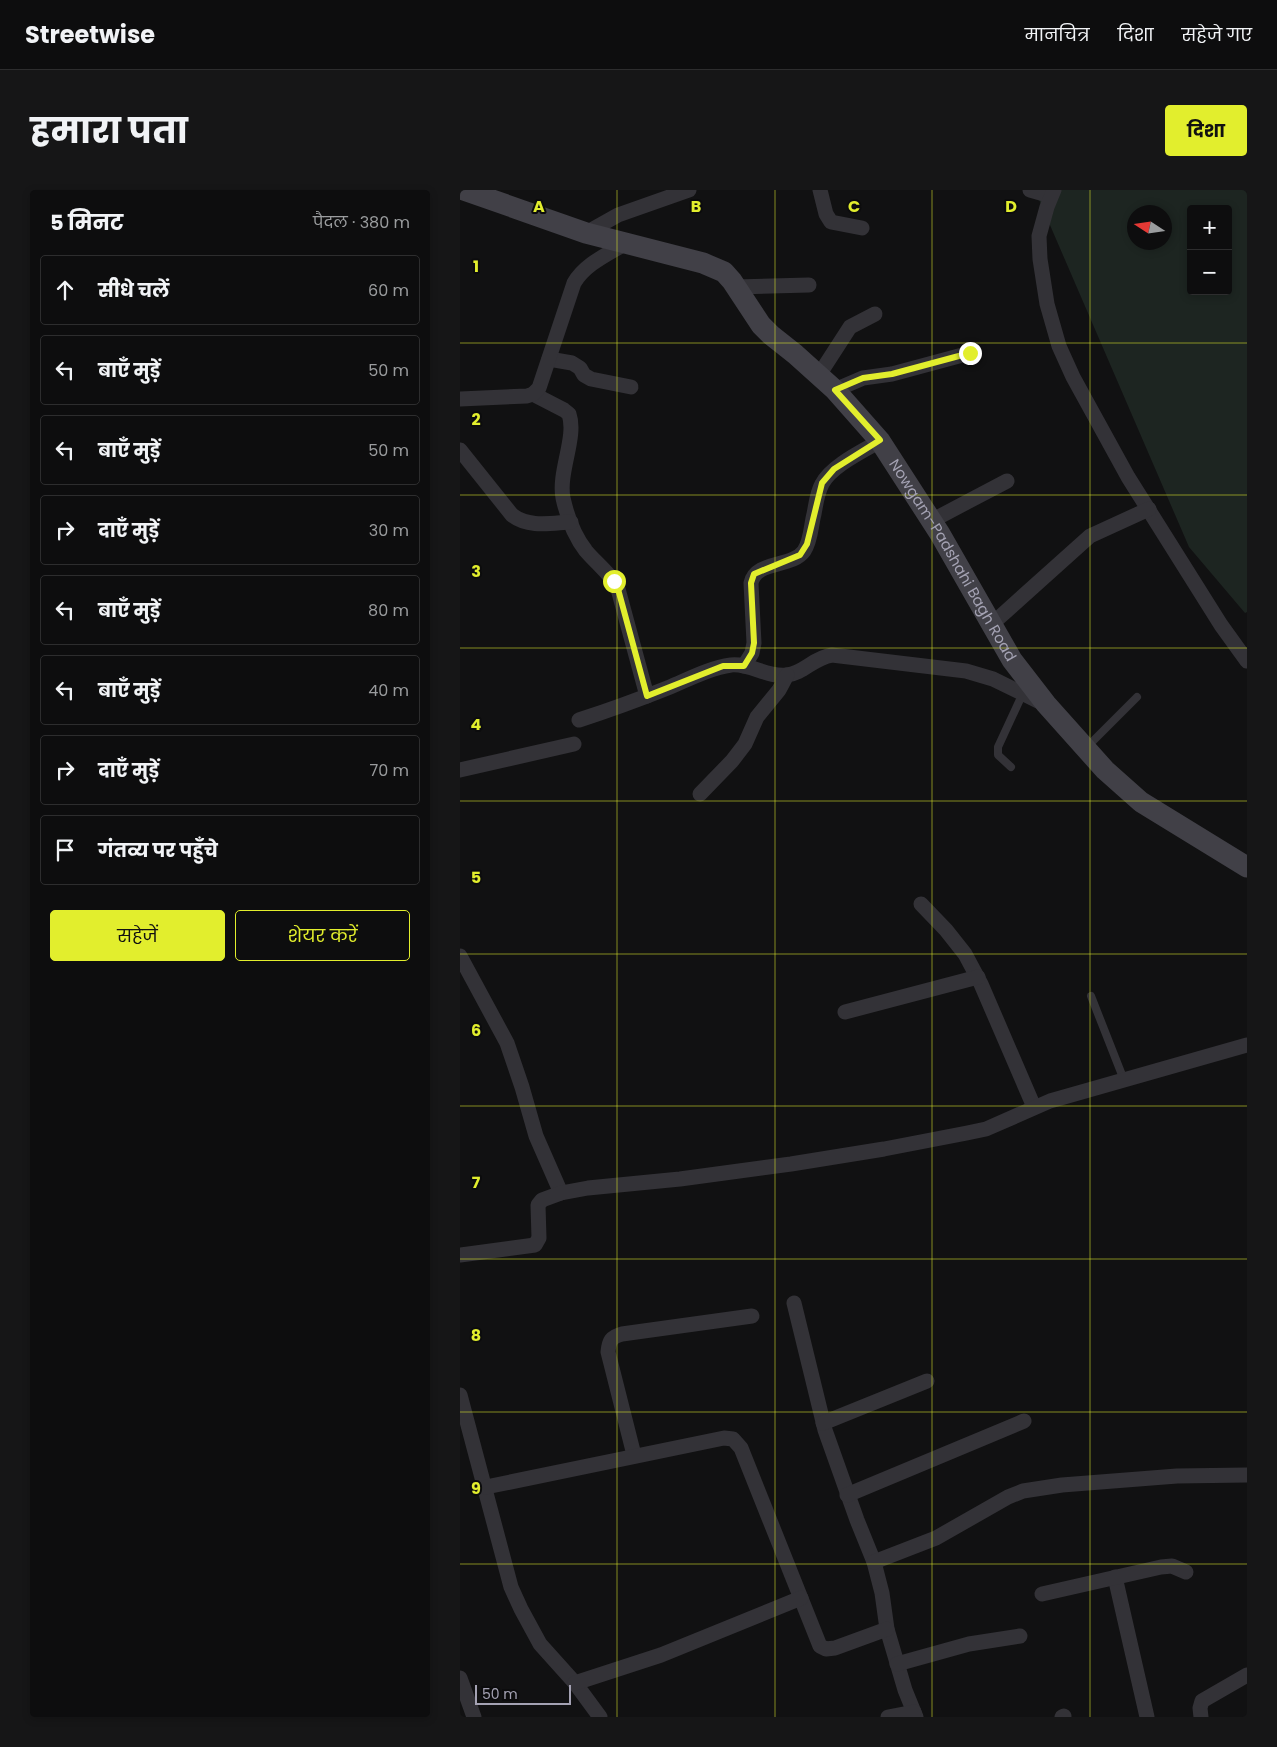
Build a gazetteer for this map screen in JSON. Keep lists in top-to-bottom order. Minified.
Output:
{"streets":{"main road":["Nowgam-Padshahi Bagh Road"]},"scale_bar":"50 m","north":"left","page":{"header":"Streetwise","nav":["मानचित्र","दिशा","सहेजे गए"],"title":"हमारा पता","buttons":["दिशा",["सहेजें","शेयर करें"]],"heading":["5 मिनट","पैदल · 380 m"],"map_buttons":["+","−"],"list":[["सीधे चलें","60 m"],["बाएँ मुड़ें","50 m"],["बाएँ मुड़ें","50 m"],["दाएँ मुड़ें","30 m"],["बाएँ मुड़ें","80 m"],["बाएँ मुड़ें","40 m"],["दाएँ मुड़ें","70 m"],"गंतव्य पर पहुँचे"],"scale":"50 m"},"grid":{"columns":["A","B","C","D"],"rows":["1","2","3","4","5","6","7","8","9"]}}
